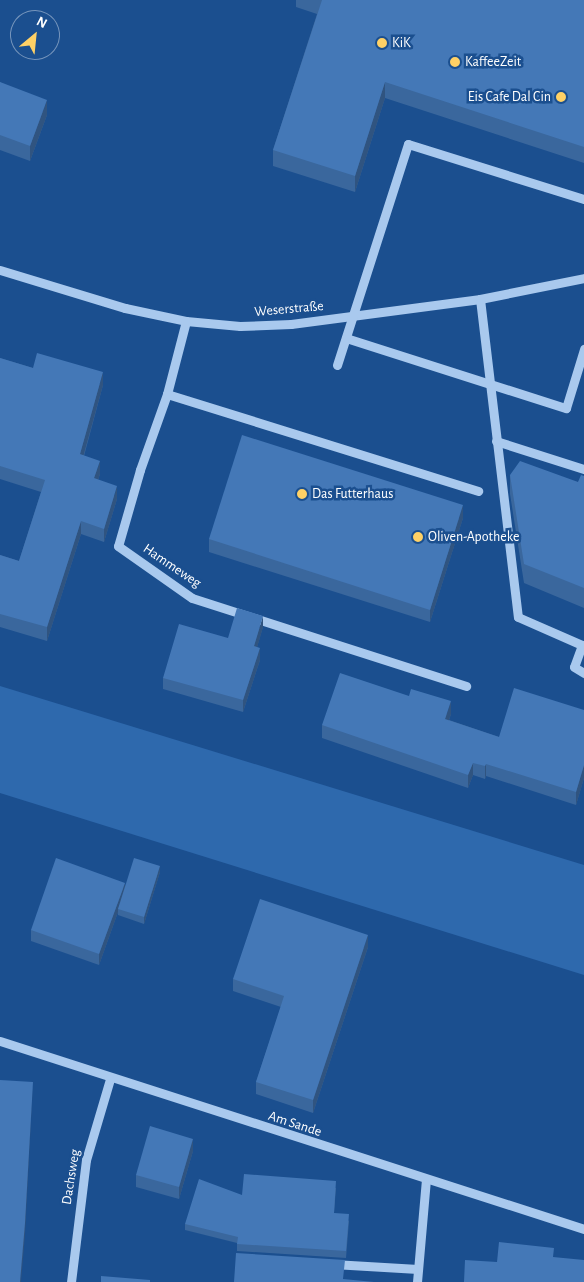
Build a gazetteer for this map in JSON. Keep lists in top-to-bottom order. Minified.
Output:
{"streets":{"street":["Weserstraße","Hammeweg","Am Sande","Dachsweg"]},"crossings":[["Weserstraße","Hammeweg"],["Am Sande","Dachsweg"]],"places":["KiK","KaffeeZeit","Eis Cafe Dal Cin","Das Futterhaus","Oliven-Apotheke"],"north":"top right"}
